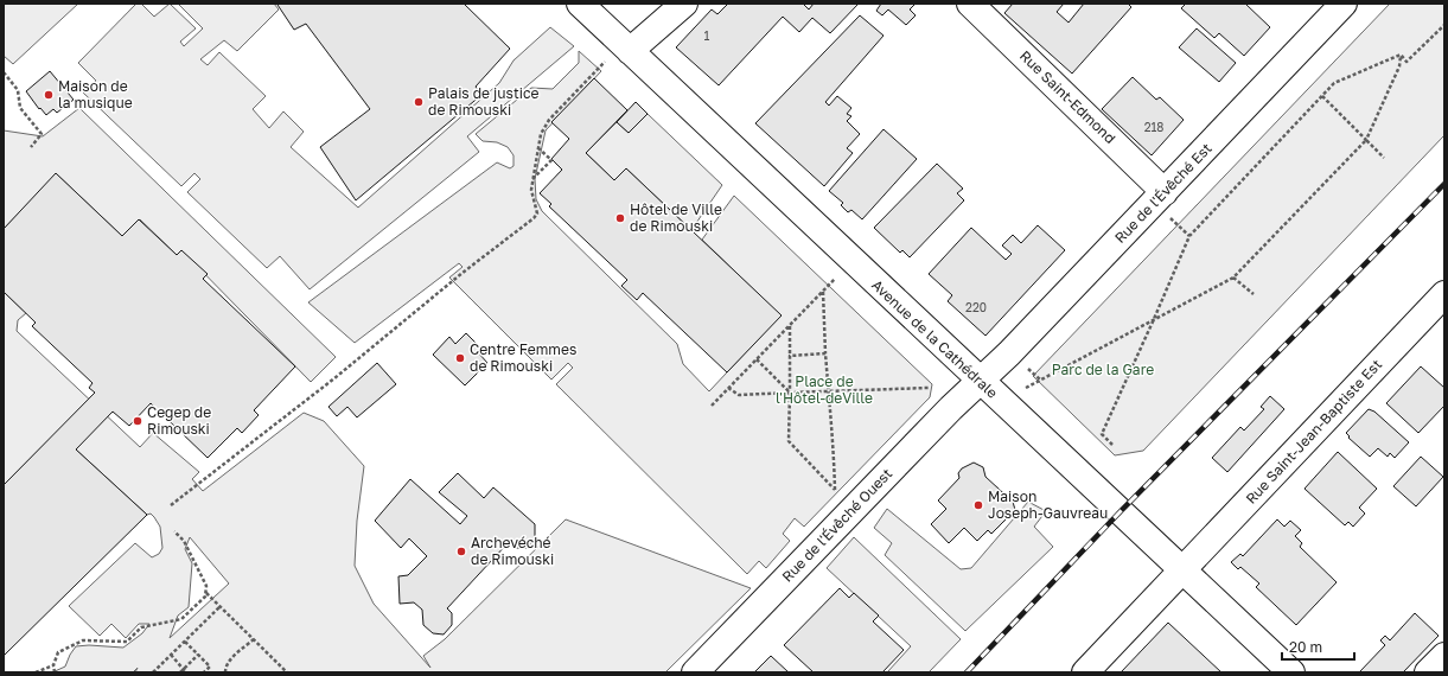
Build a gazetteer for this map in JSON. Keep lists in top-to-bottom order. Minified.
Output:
{"streets":{"street":["Rue Saint-Edmond","Rue de l'Évêché Est","Avenue de la Cathédrale","Rue Saint-Jean-Baptiste Est","Rue de l'Évêché Ouest"]},"crossings":[["Rue Saint-Edmond","Rue de l'Évêché Est"],["Rue de l'Évêché Est","Avenue de la Cathédrale"],["Rue de l'Évêché Est","Rue de l'Évêché Ouest"],["Avenue de la Cathédrale","Rue Saint-Jean-Baptiste Est"],["Avenue de la Cathédrale","Rue de l'Évêché Ouest"]],"parks":["Parc de la Gare","Place de l'Hôtel-deVille"],"places":["Maison de la musique","Palais de justice de Rimouski","Hôtel de Ville de Rimouski","Centre Femmes de Rimouski","Cegep de Rimouski","Maison Joseph-Gauvreau","Archevéché de Rimouski"],"house_numbers":["1","218","220"],"scale_bar":"20 m"}
